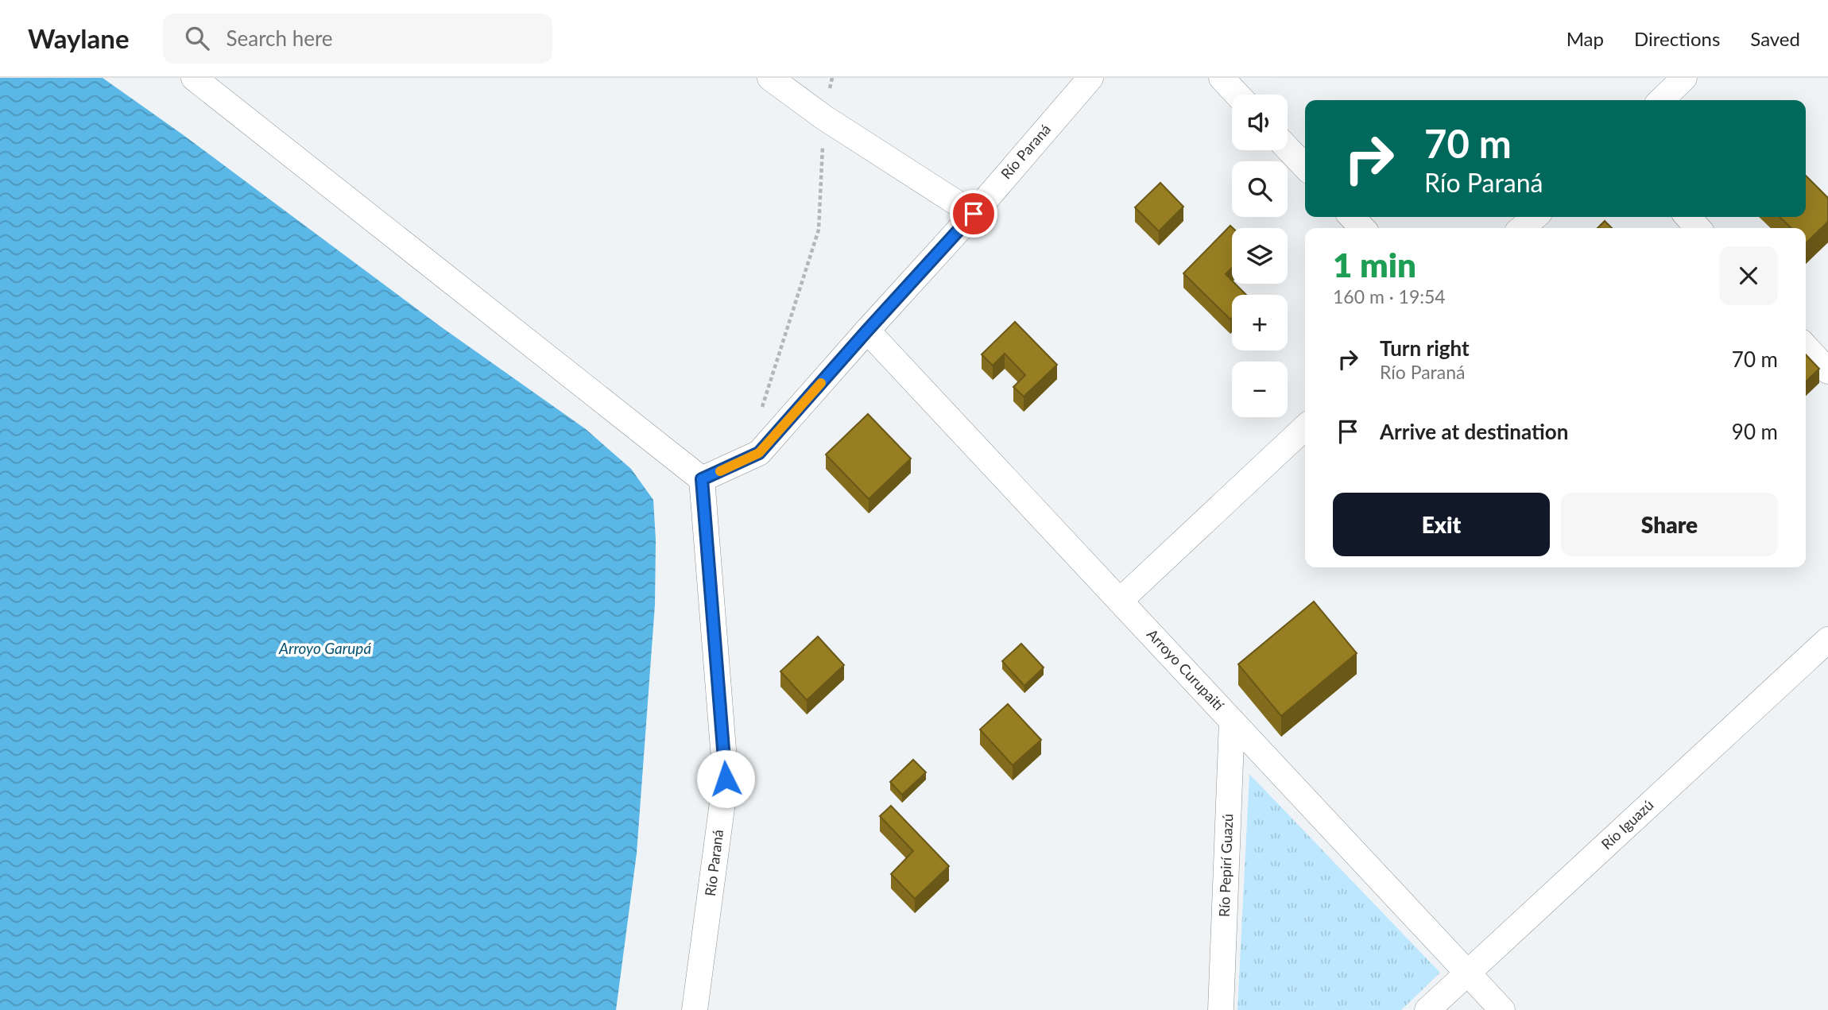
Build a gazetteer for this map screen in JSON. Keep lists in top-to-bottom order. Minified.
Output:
{"streets":{"street":["Río Paraná","Arroyo Curupaití","Río Iguazú","Río Pepirí Guazú"]},"crossings":[["Río Paraná","Arroyo Curupaití"],["Arroyo Curupaití","Río Iguazú"],["Arroyo Curupaití","Río Pepirí Guazú"]],"water":["Arroyo Garupá"],"page":{"header":"Waylane","search":"Search here","nav":["Map","Directions","Saved"],"map_buttons":["+","−"],"turn":["70 m","Río Paraná"],"heading":["1 min","160 m · 19:54"],"list":[{"name":"Turn right","note":"Río Paraná","value":"70 m"},{"name":"Arrive at destination","value":"90 m"}],"buttons":["Exit","Share"]}}
